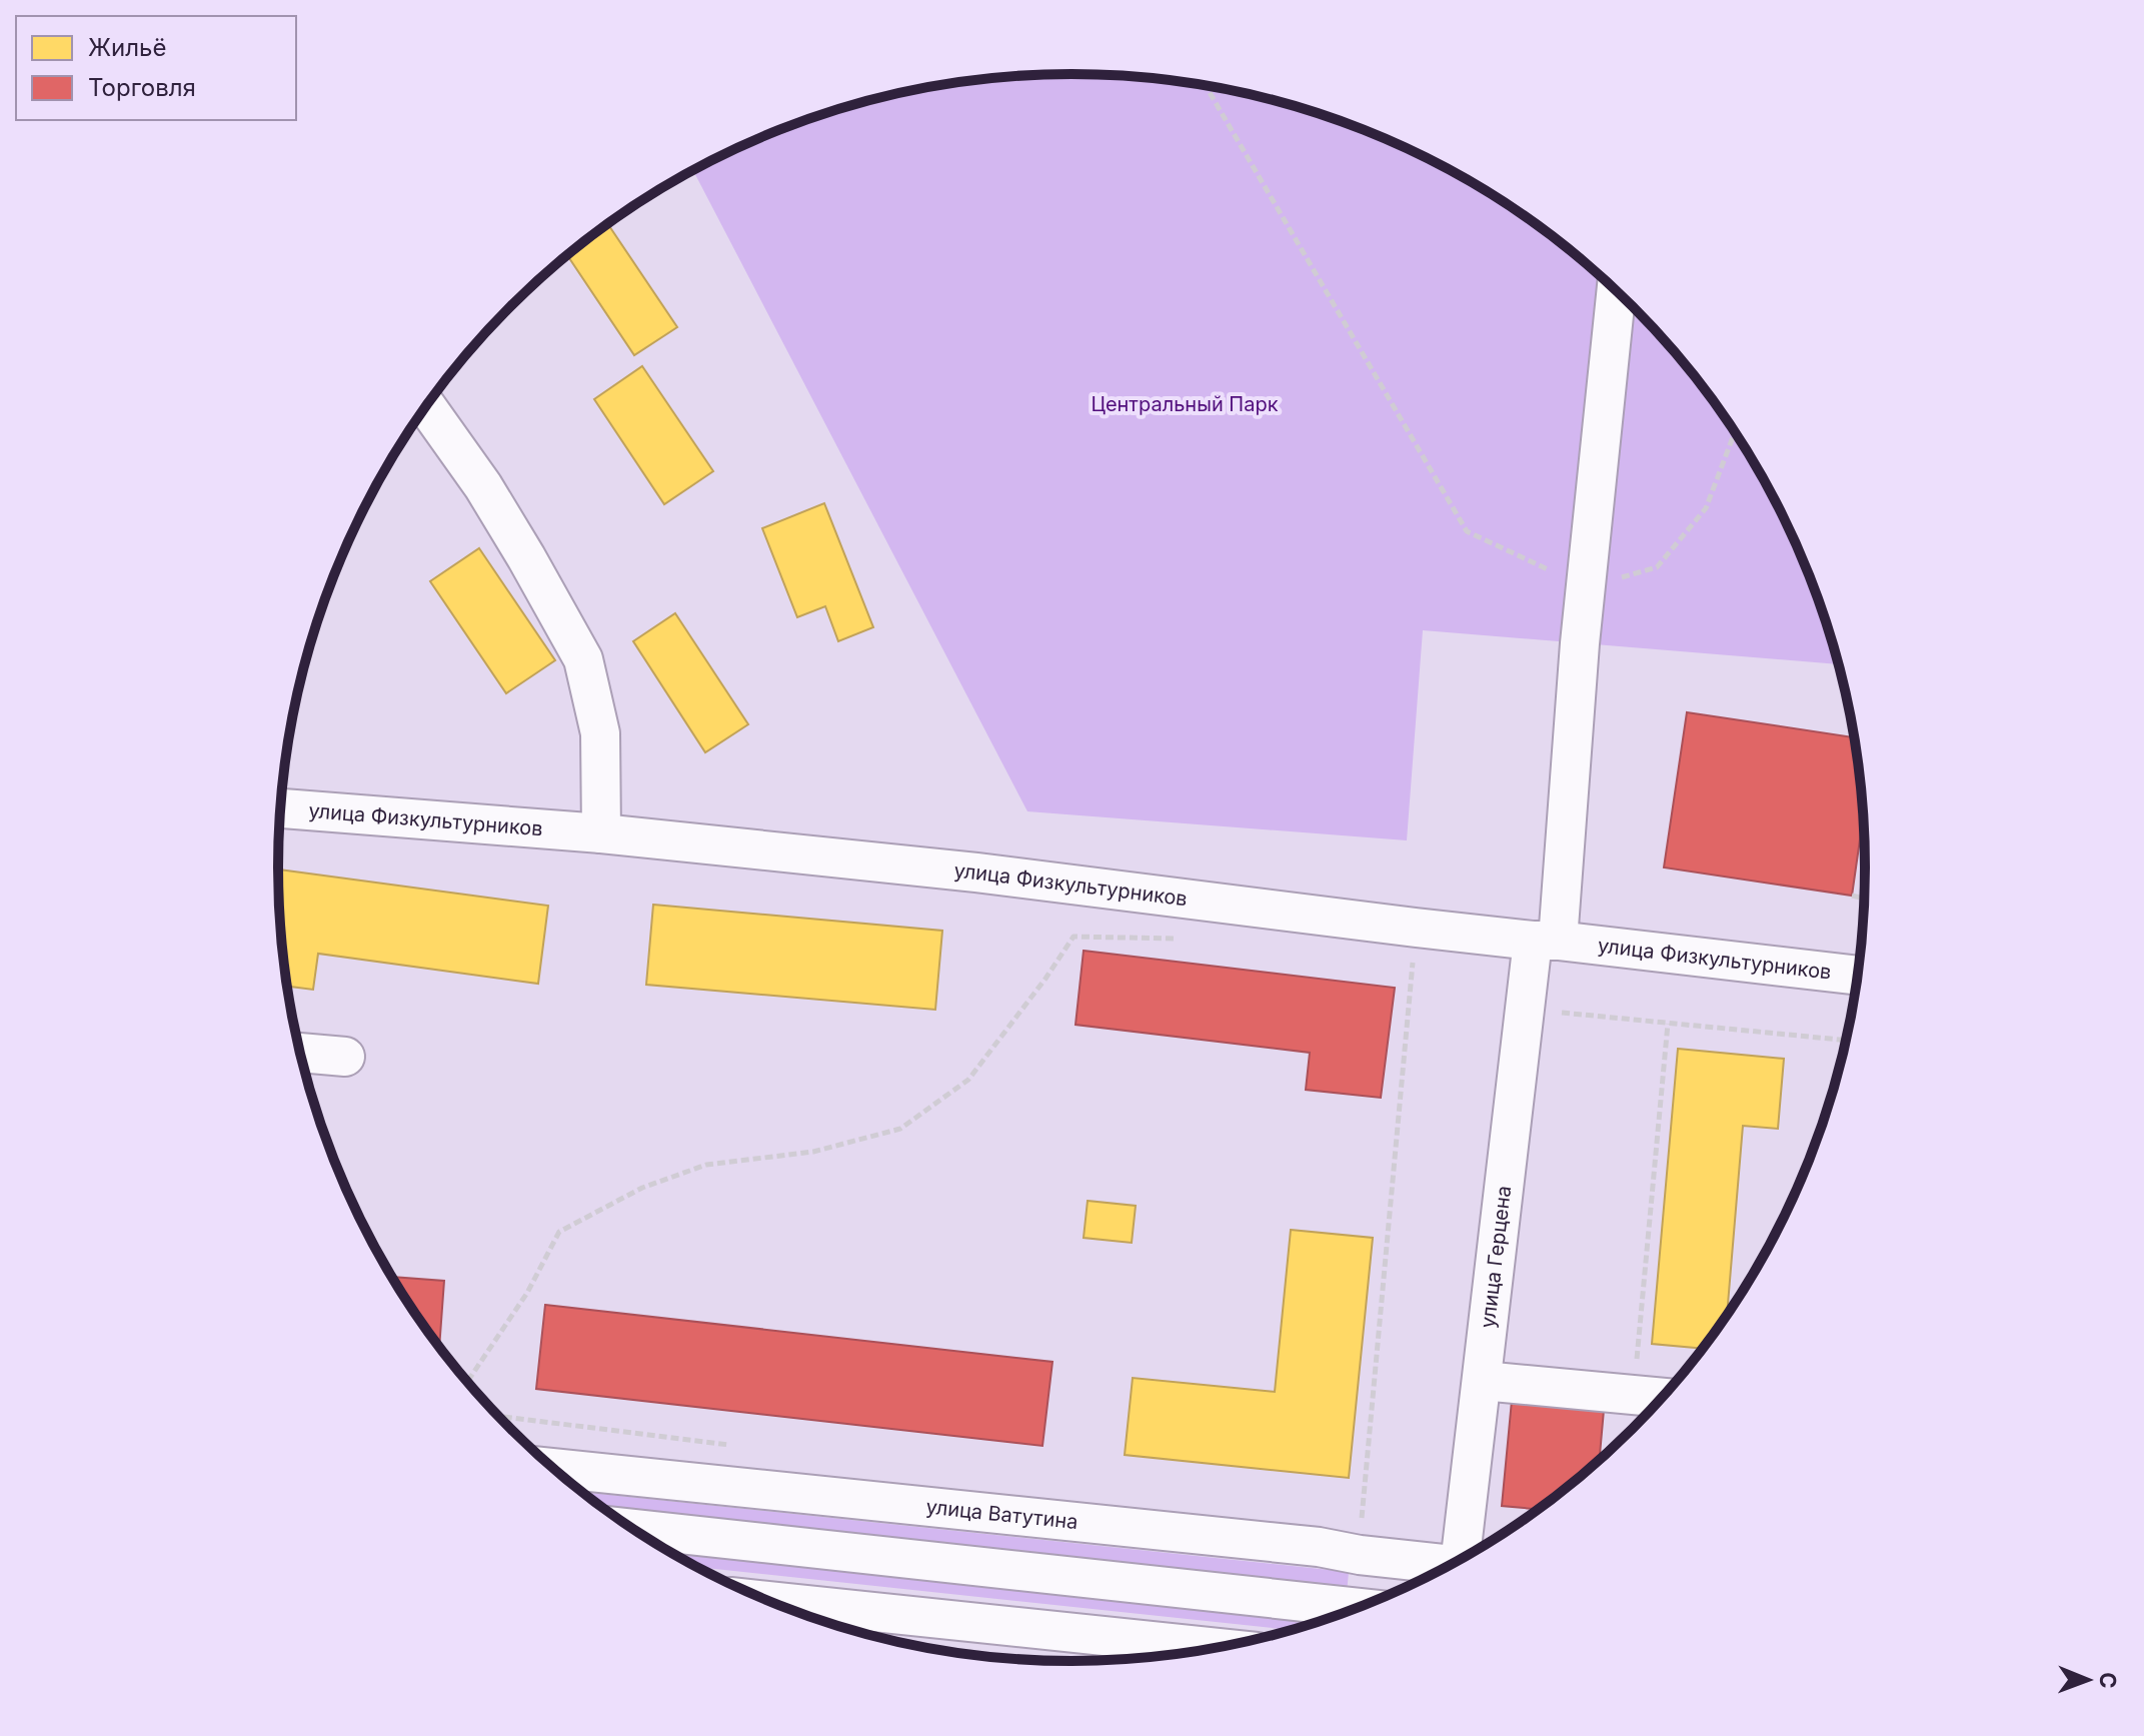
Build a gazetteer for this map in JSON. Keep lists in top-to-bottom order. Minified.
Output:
{"streets":{"street":["улица Физкультурников","улица Герцена","улица Ватутина"]},"crossings":[["улица Физкультурников","улица Герцена"]],"parks":["Центральный Парк"],"legend":["Жильё","Торговля"],"north":"right"}
